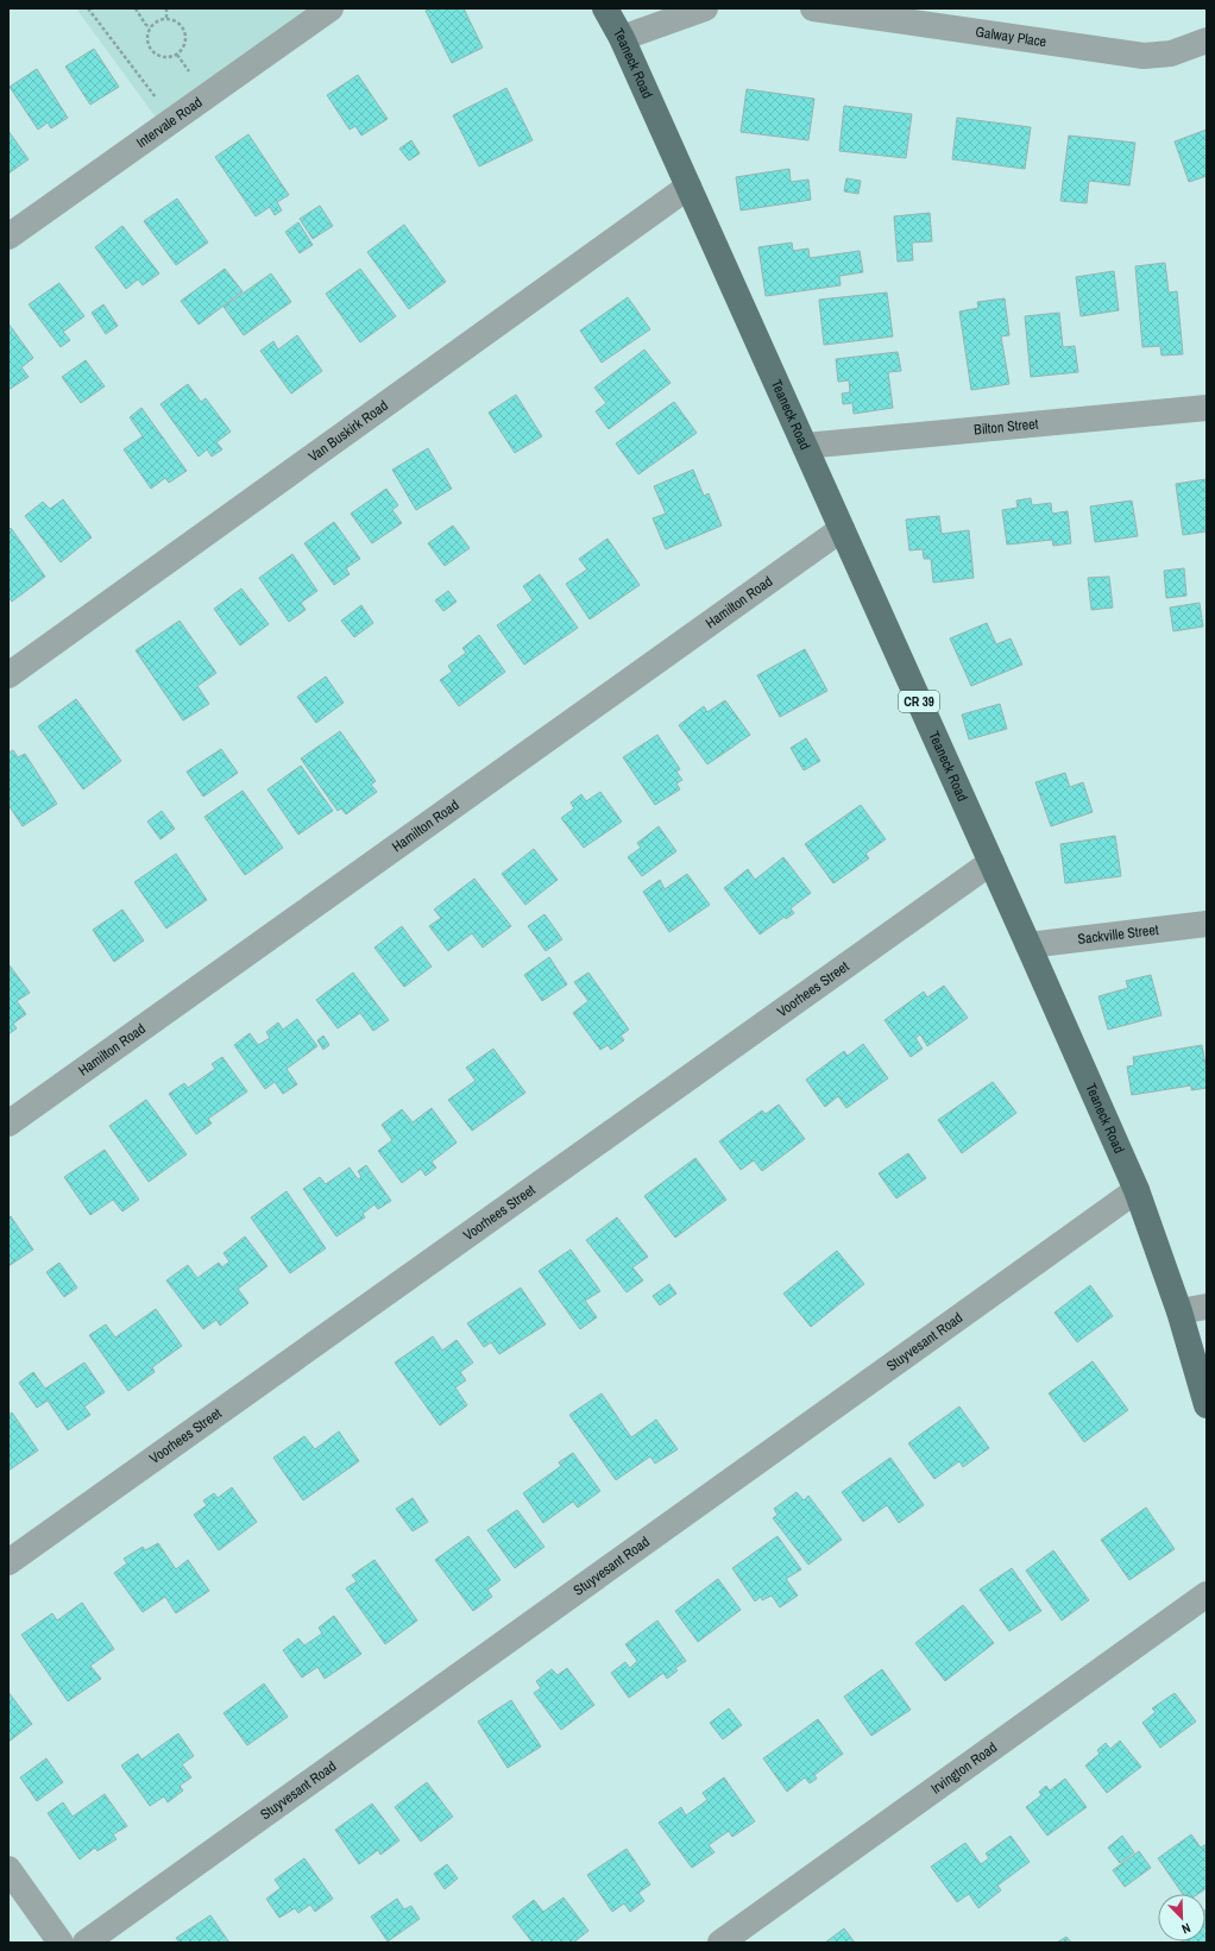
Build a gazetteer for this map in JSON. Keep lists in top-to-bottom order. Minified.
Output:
{"streets":{"main road":["Teaneck Road","CR 39"],"street":["Galway Place","Intervale Road","Bilton Street","Van Buskirk Road","Hamilton Road","Sackville Street","Voorhees Street","Stuyvesant Road","Irvington Road"]},"crossings":[["Teaneck Road","Bilton Street"],["Teaneck Road","Van Buskirk Road"],["Teaneck Road","Hamilton Road"],["Teaneck Road","Sackville Street"],["Teaneck Road","Voorhees Street"],["Teaneck Road","Stuyvesant Road"]],"north":"bottom right"}
